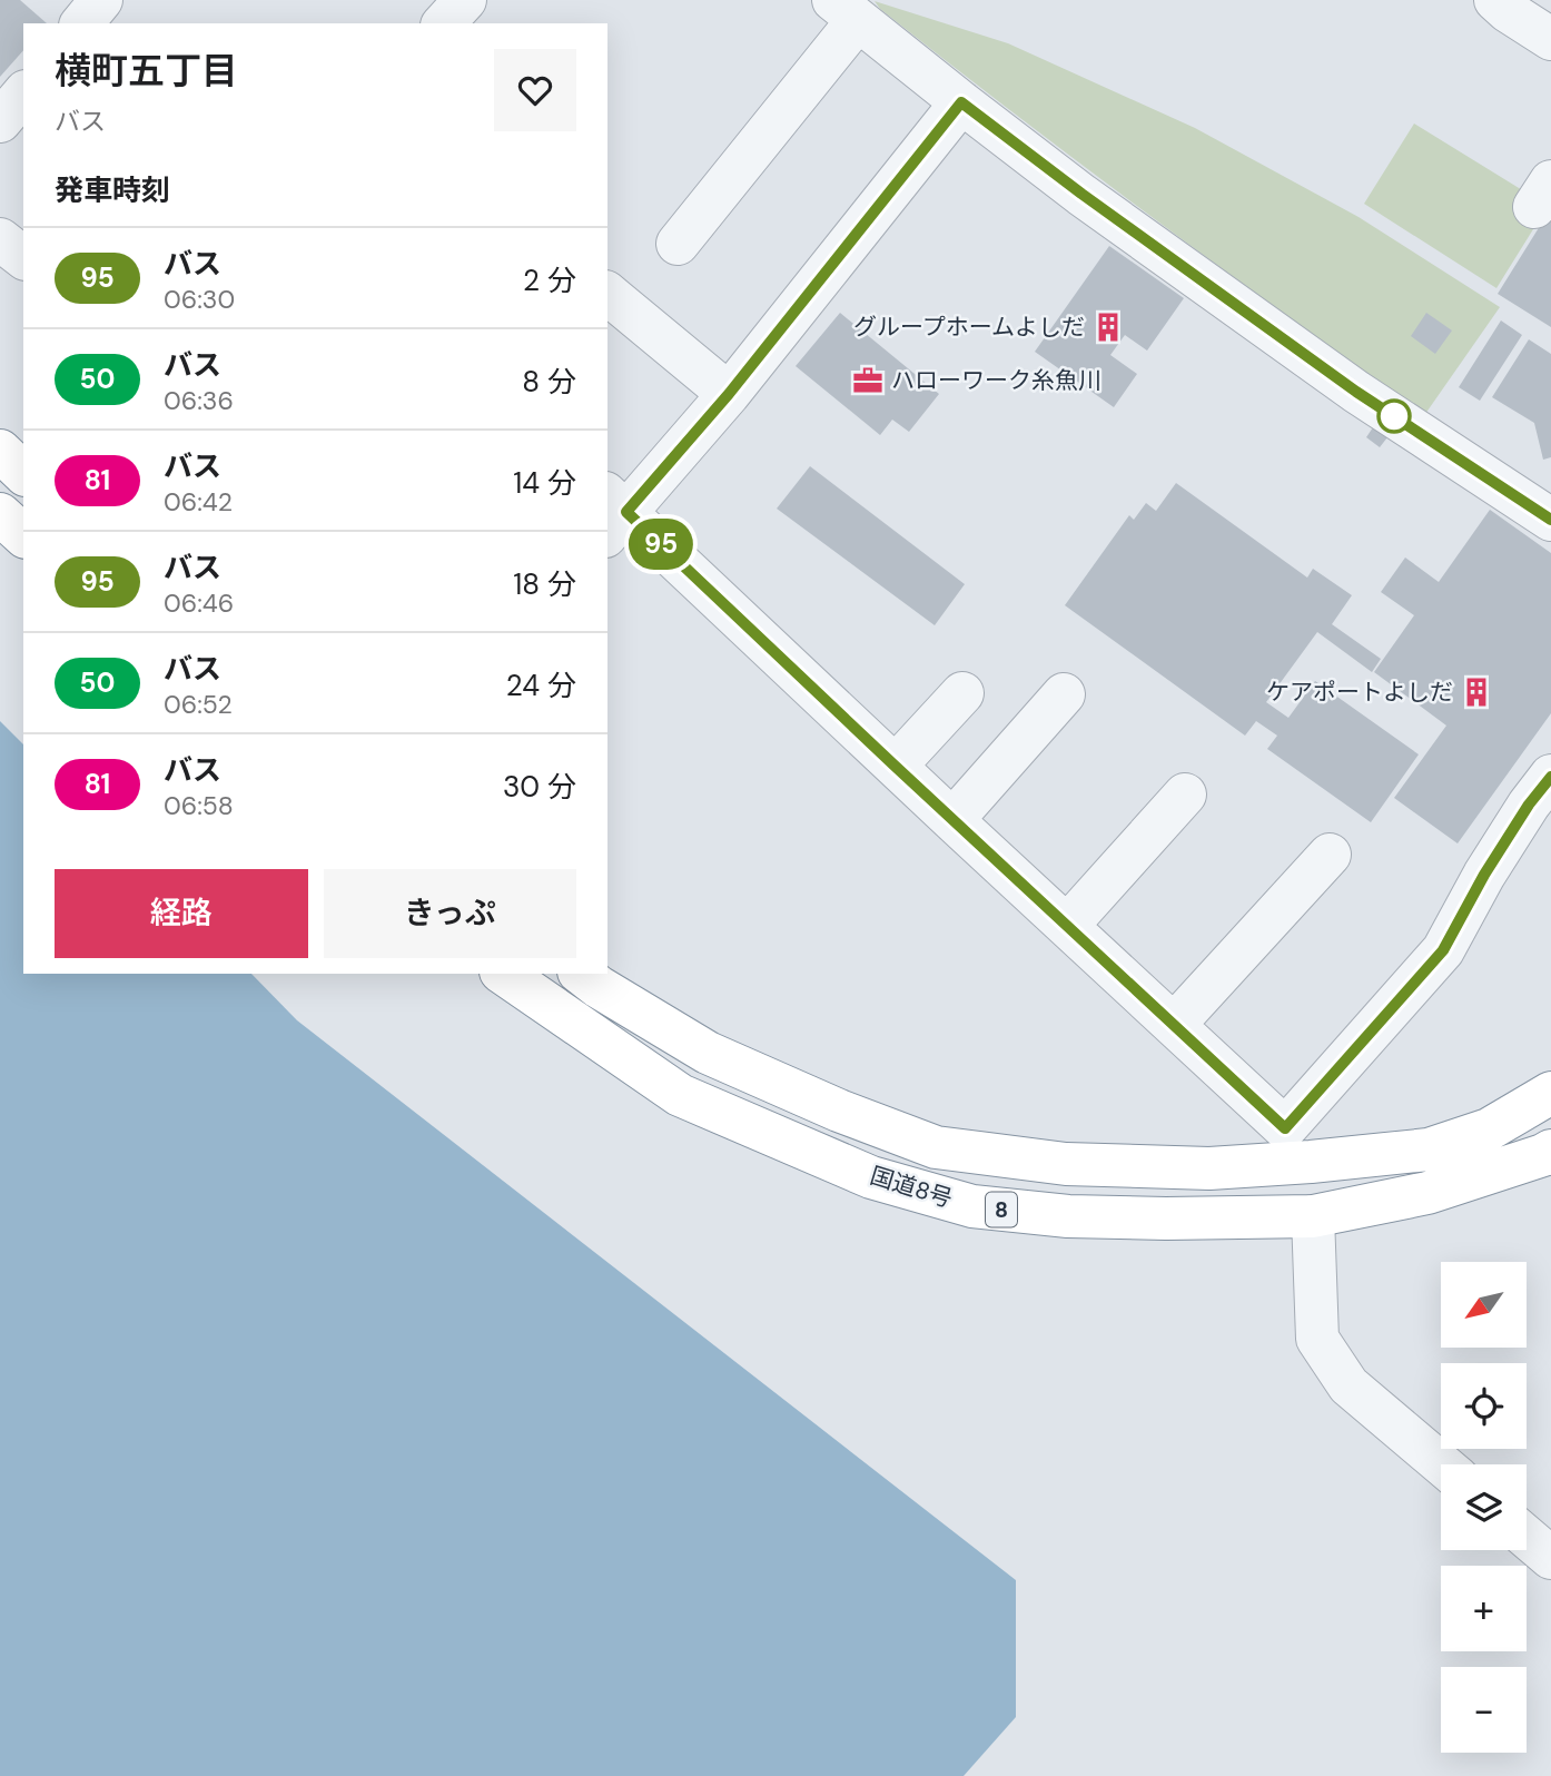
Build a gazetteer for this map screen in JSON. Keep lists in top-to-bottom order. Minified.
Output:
{"streets":{"highway":["国道8号","8"]},"places":{"building":["グループホームよしだ","ケアポートよしだ"],"office":["ハローワーク糸魚川"]},"lines":["bus line 95"],"north":"bottom left","page":{"on_map":"95","heading":[["横町五丁目","バス"],"発車時刻"],"list":[{"mark":"95","name":"バス","note":"06:30","value":"2 分"},{"mark":"50","name":"バス","note":"06:36","value":"8 分"},{"mark":"81","name":"バス","note":"06:42","value":"14 分"},{"mark":"95","name":"バス","note":"06:46","value":"18 分"},{"mark":"50","name":"バス","note":"06:52","value":"24 分"},{"mark":"81","name":"バス","note":"06:58","value":"30 分"}],"buttons":["経路","きっぷ"],"map_buttons":["+","−"]}}
